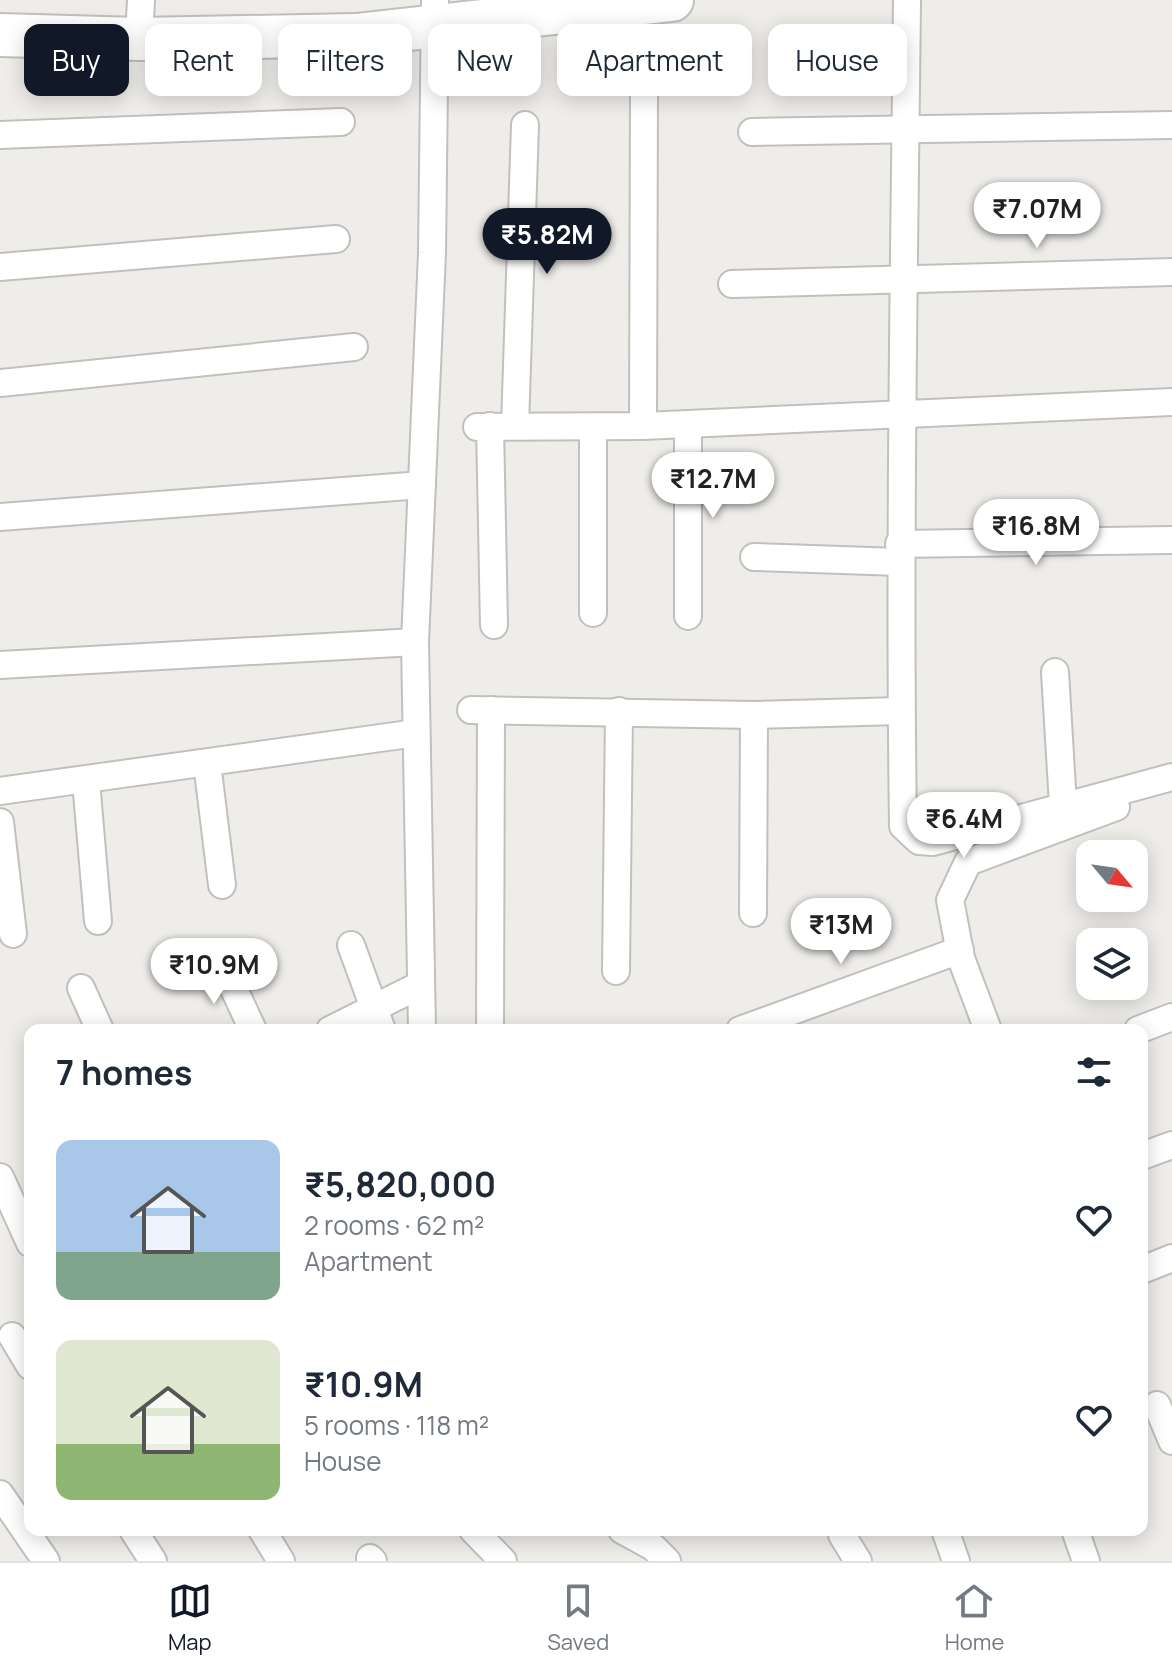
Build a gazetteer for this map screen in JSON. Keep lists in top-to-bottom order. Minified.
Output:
{"north":"bottom right","page":{"chip":["Buy","Rent","Filters","New","Apartment","House"],"price":["₹7.07M","₹5.82M","₹12.7M","₹16.8M","₹6.4M","₹13M","₹10.9M"],"heading":"7 homes","list":[{"name":"₹5,820,000","note":"2 rooms · 62 m² · Apartment"},{"name":"₹10.9M","note":"5 rooms · 118 m² · House"}],"tabs":["Map","Saved","Home"]}}
